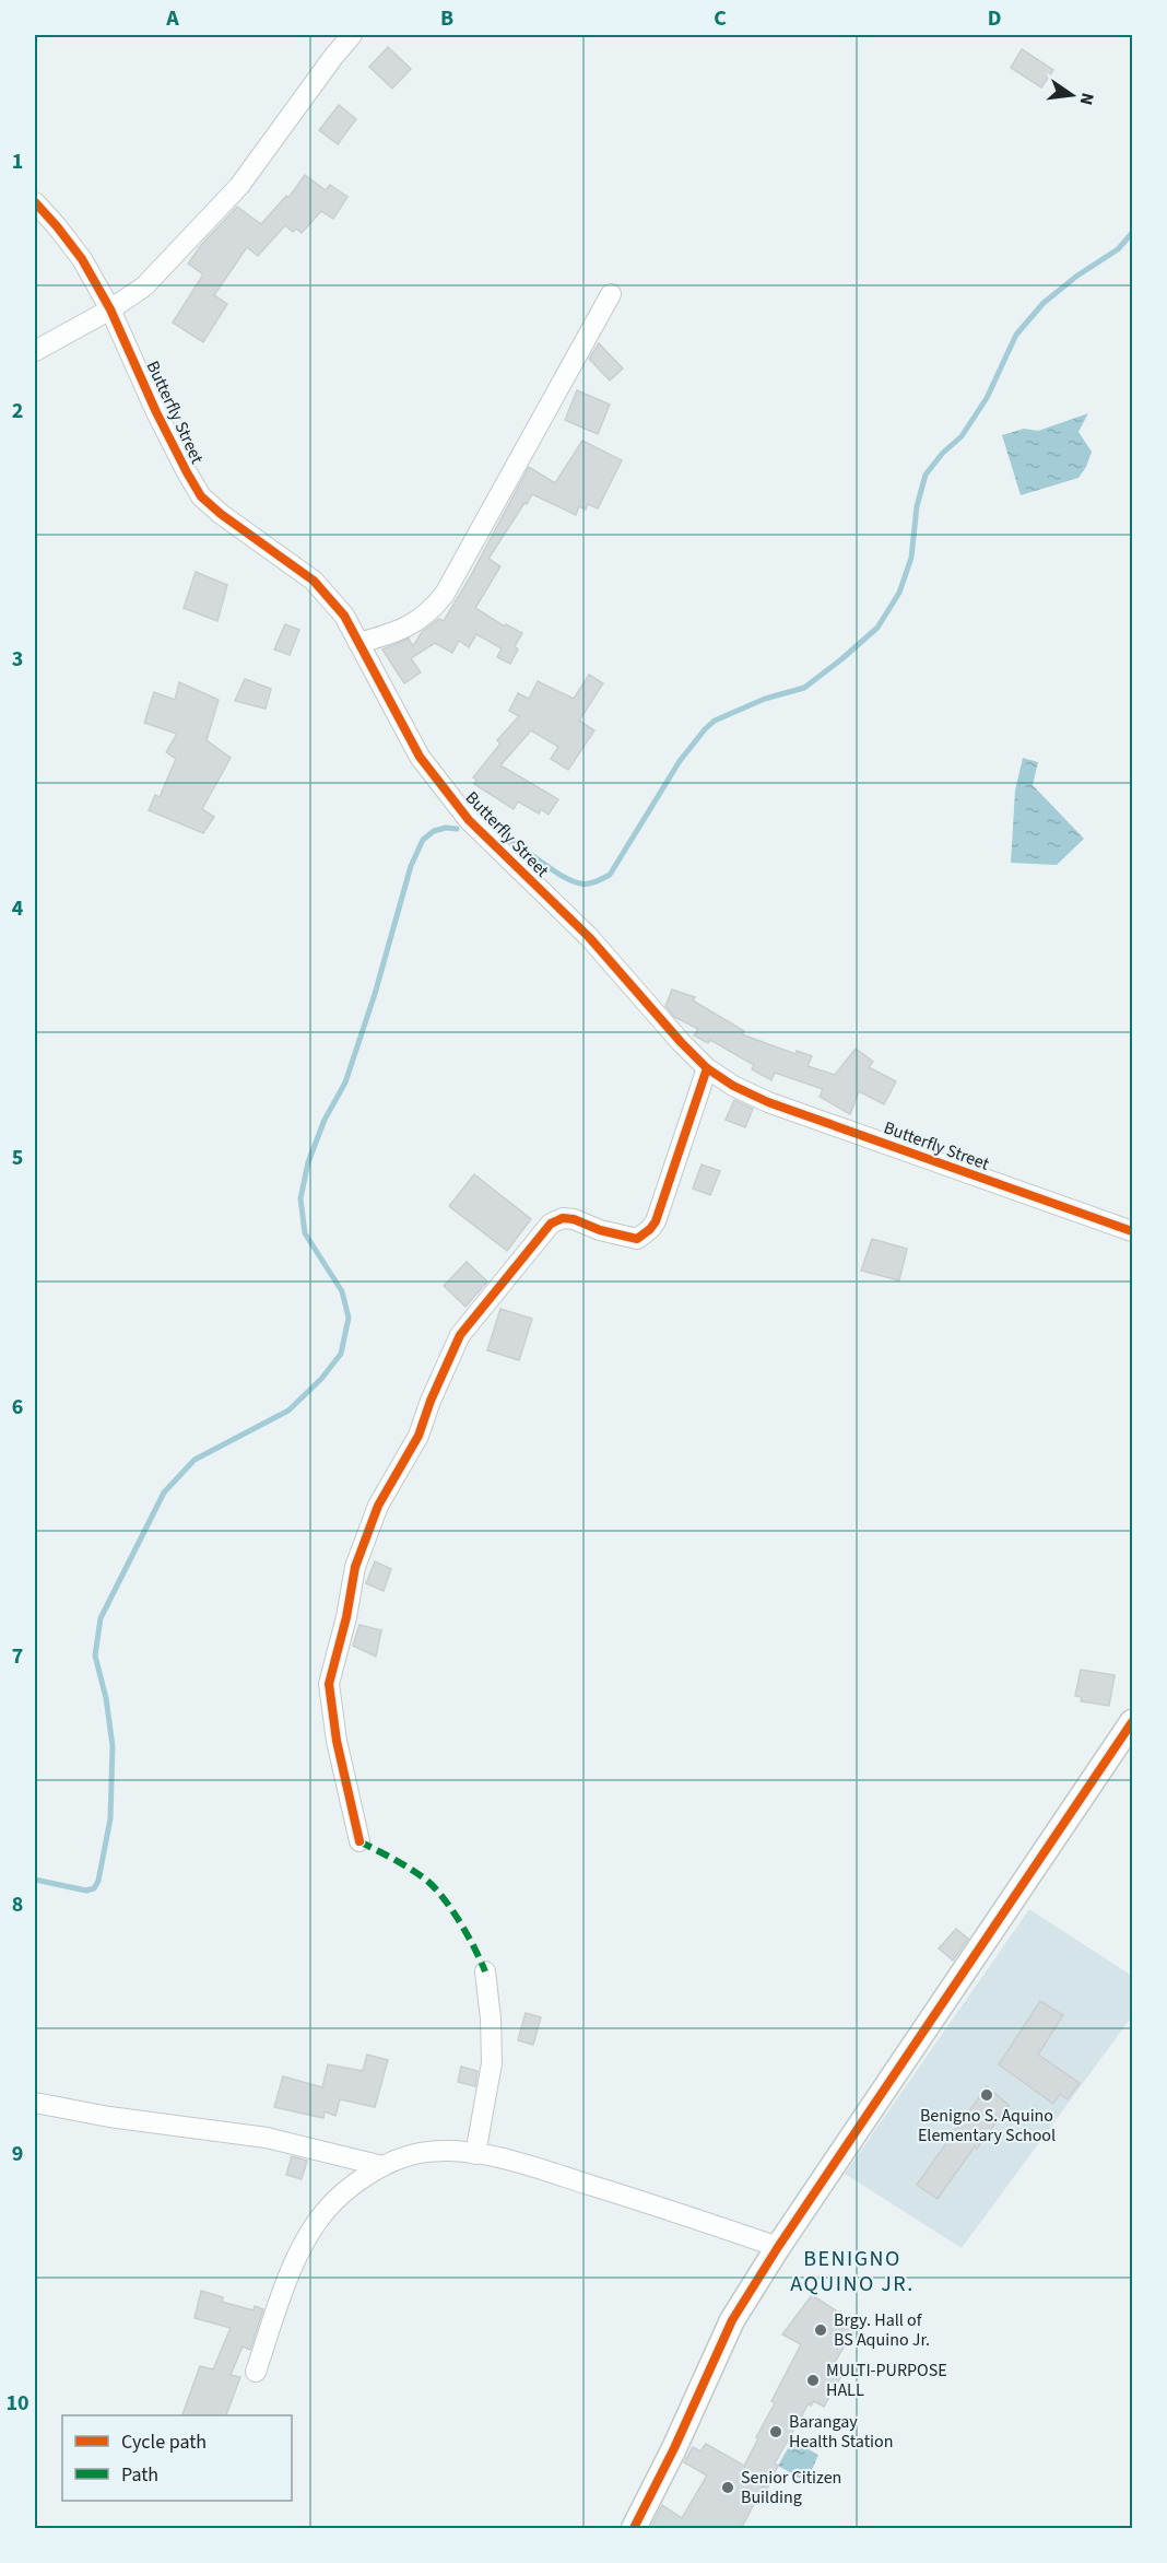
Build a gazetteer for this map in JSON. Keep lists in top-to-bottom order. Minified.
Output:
{"streets":{"street":["Butterfly Street"]},"districts":["BENIGNO AQUINO JR."],"places":["Benigno S. Aquino Elementary School","Brgy. Hall of BS Aquino Jr.","MULTI-PURPOSE HALL","Barangay Health Station","Senior Citizen Building"],"legend":["Cycle path","Path"],"north":"right","grid":{"columns":["A","B","C","D"],"rows":["1","2","3","4","5","6","7","8","9","10"]}}
